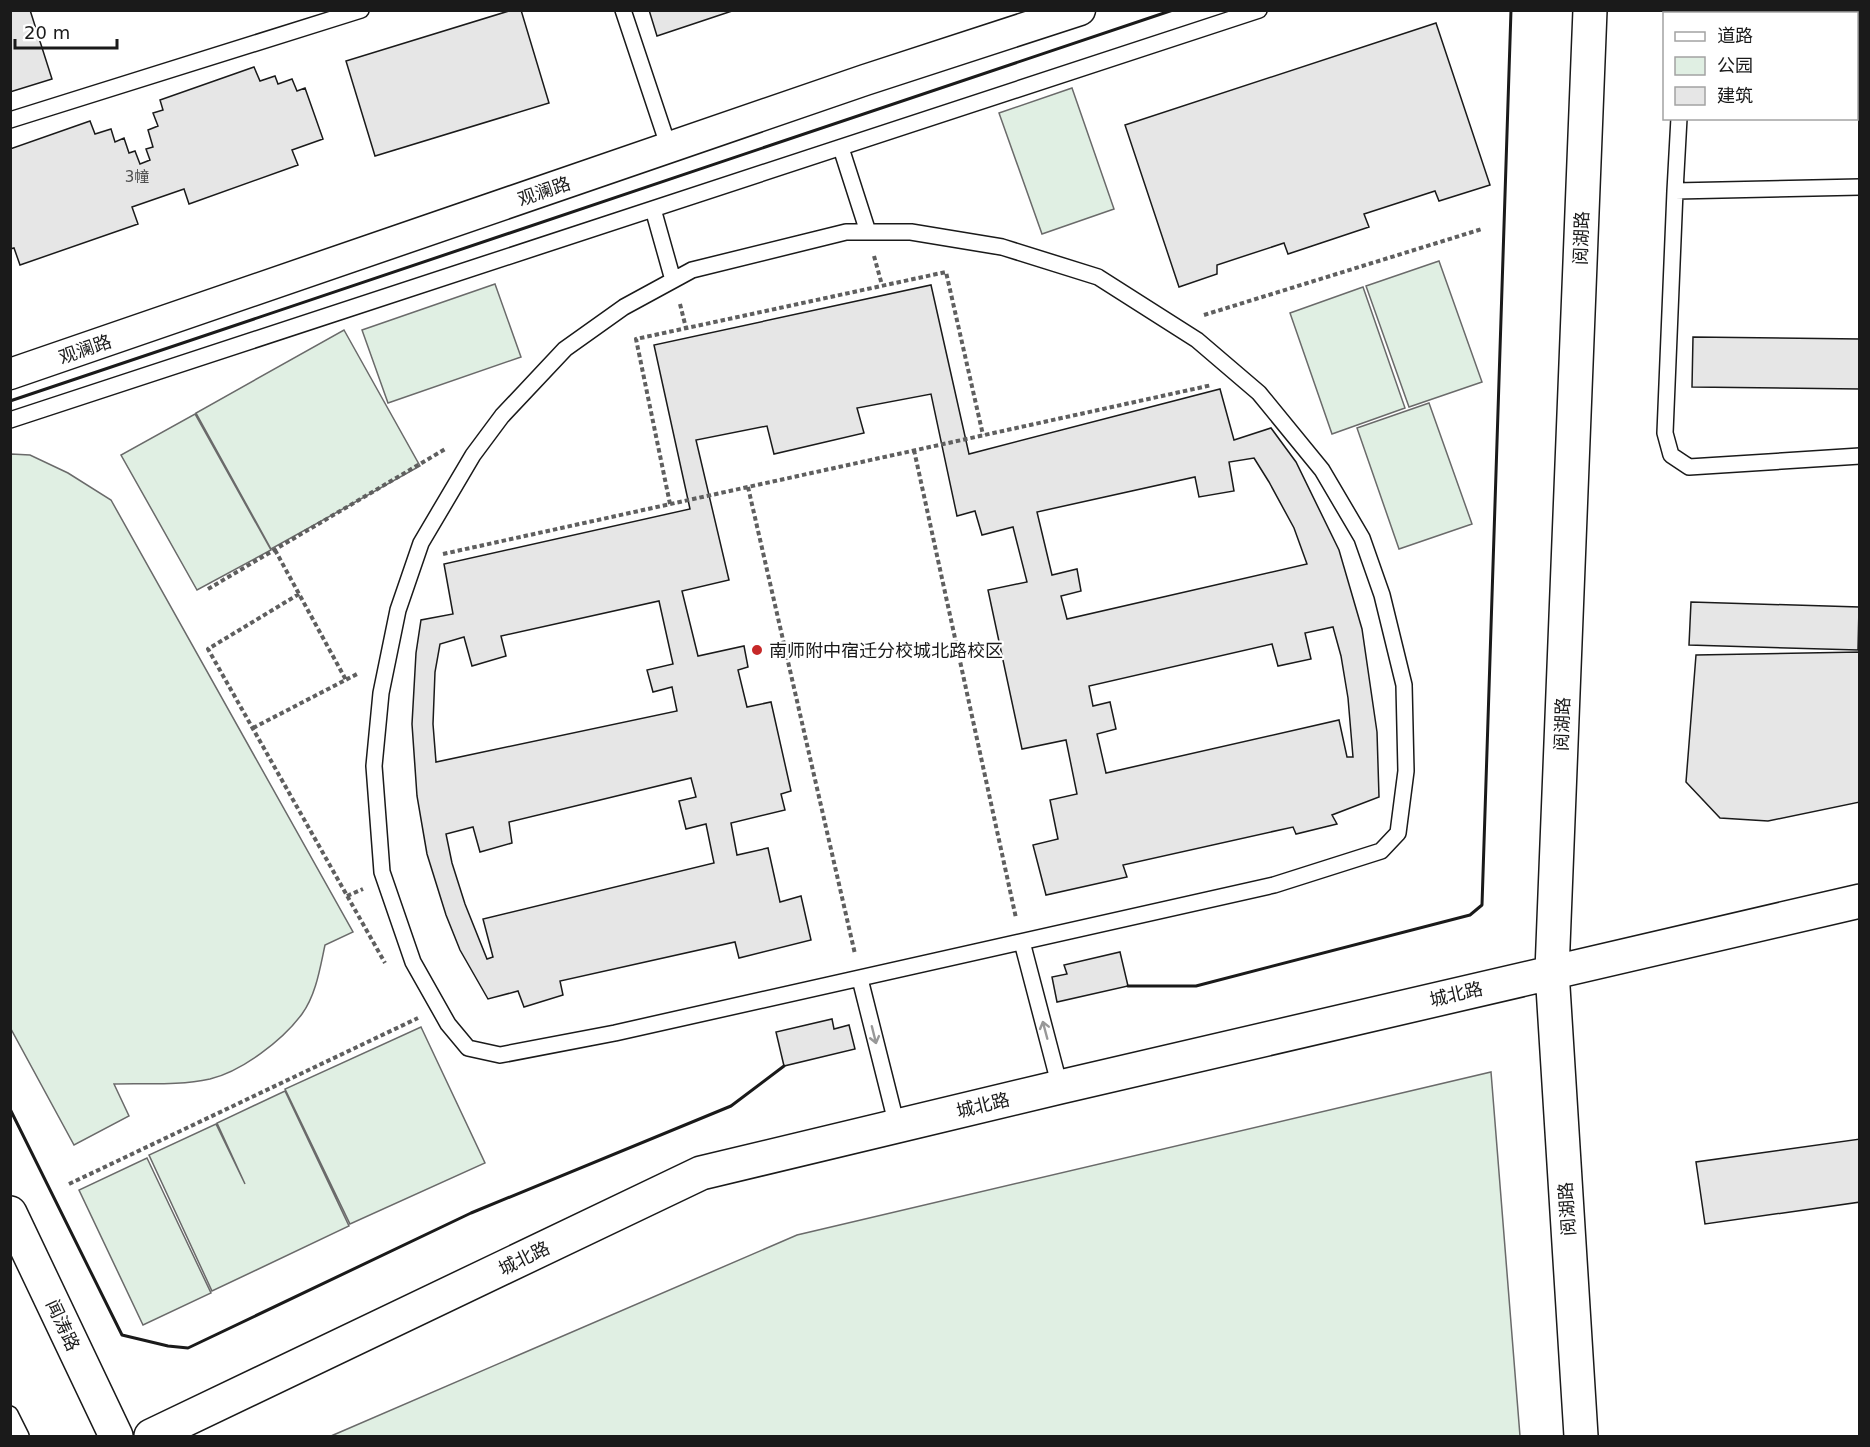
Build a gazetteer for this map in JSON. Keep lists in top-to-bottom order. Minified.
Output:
{"streets":{"street":["观澜路","阅湖路","城北路","闻涛路"]},"crossings":[["阅湖路","城北路"]],"places":["南师附中宿迁分校城北路校区"],"house_numbers":["3幢"],"legend":["道路","公园","建筑"],"scale_bar":"20 m"}
